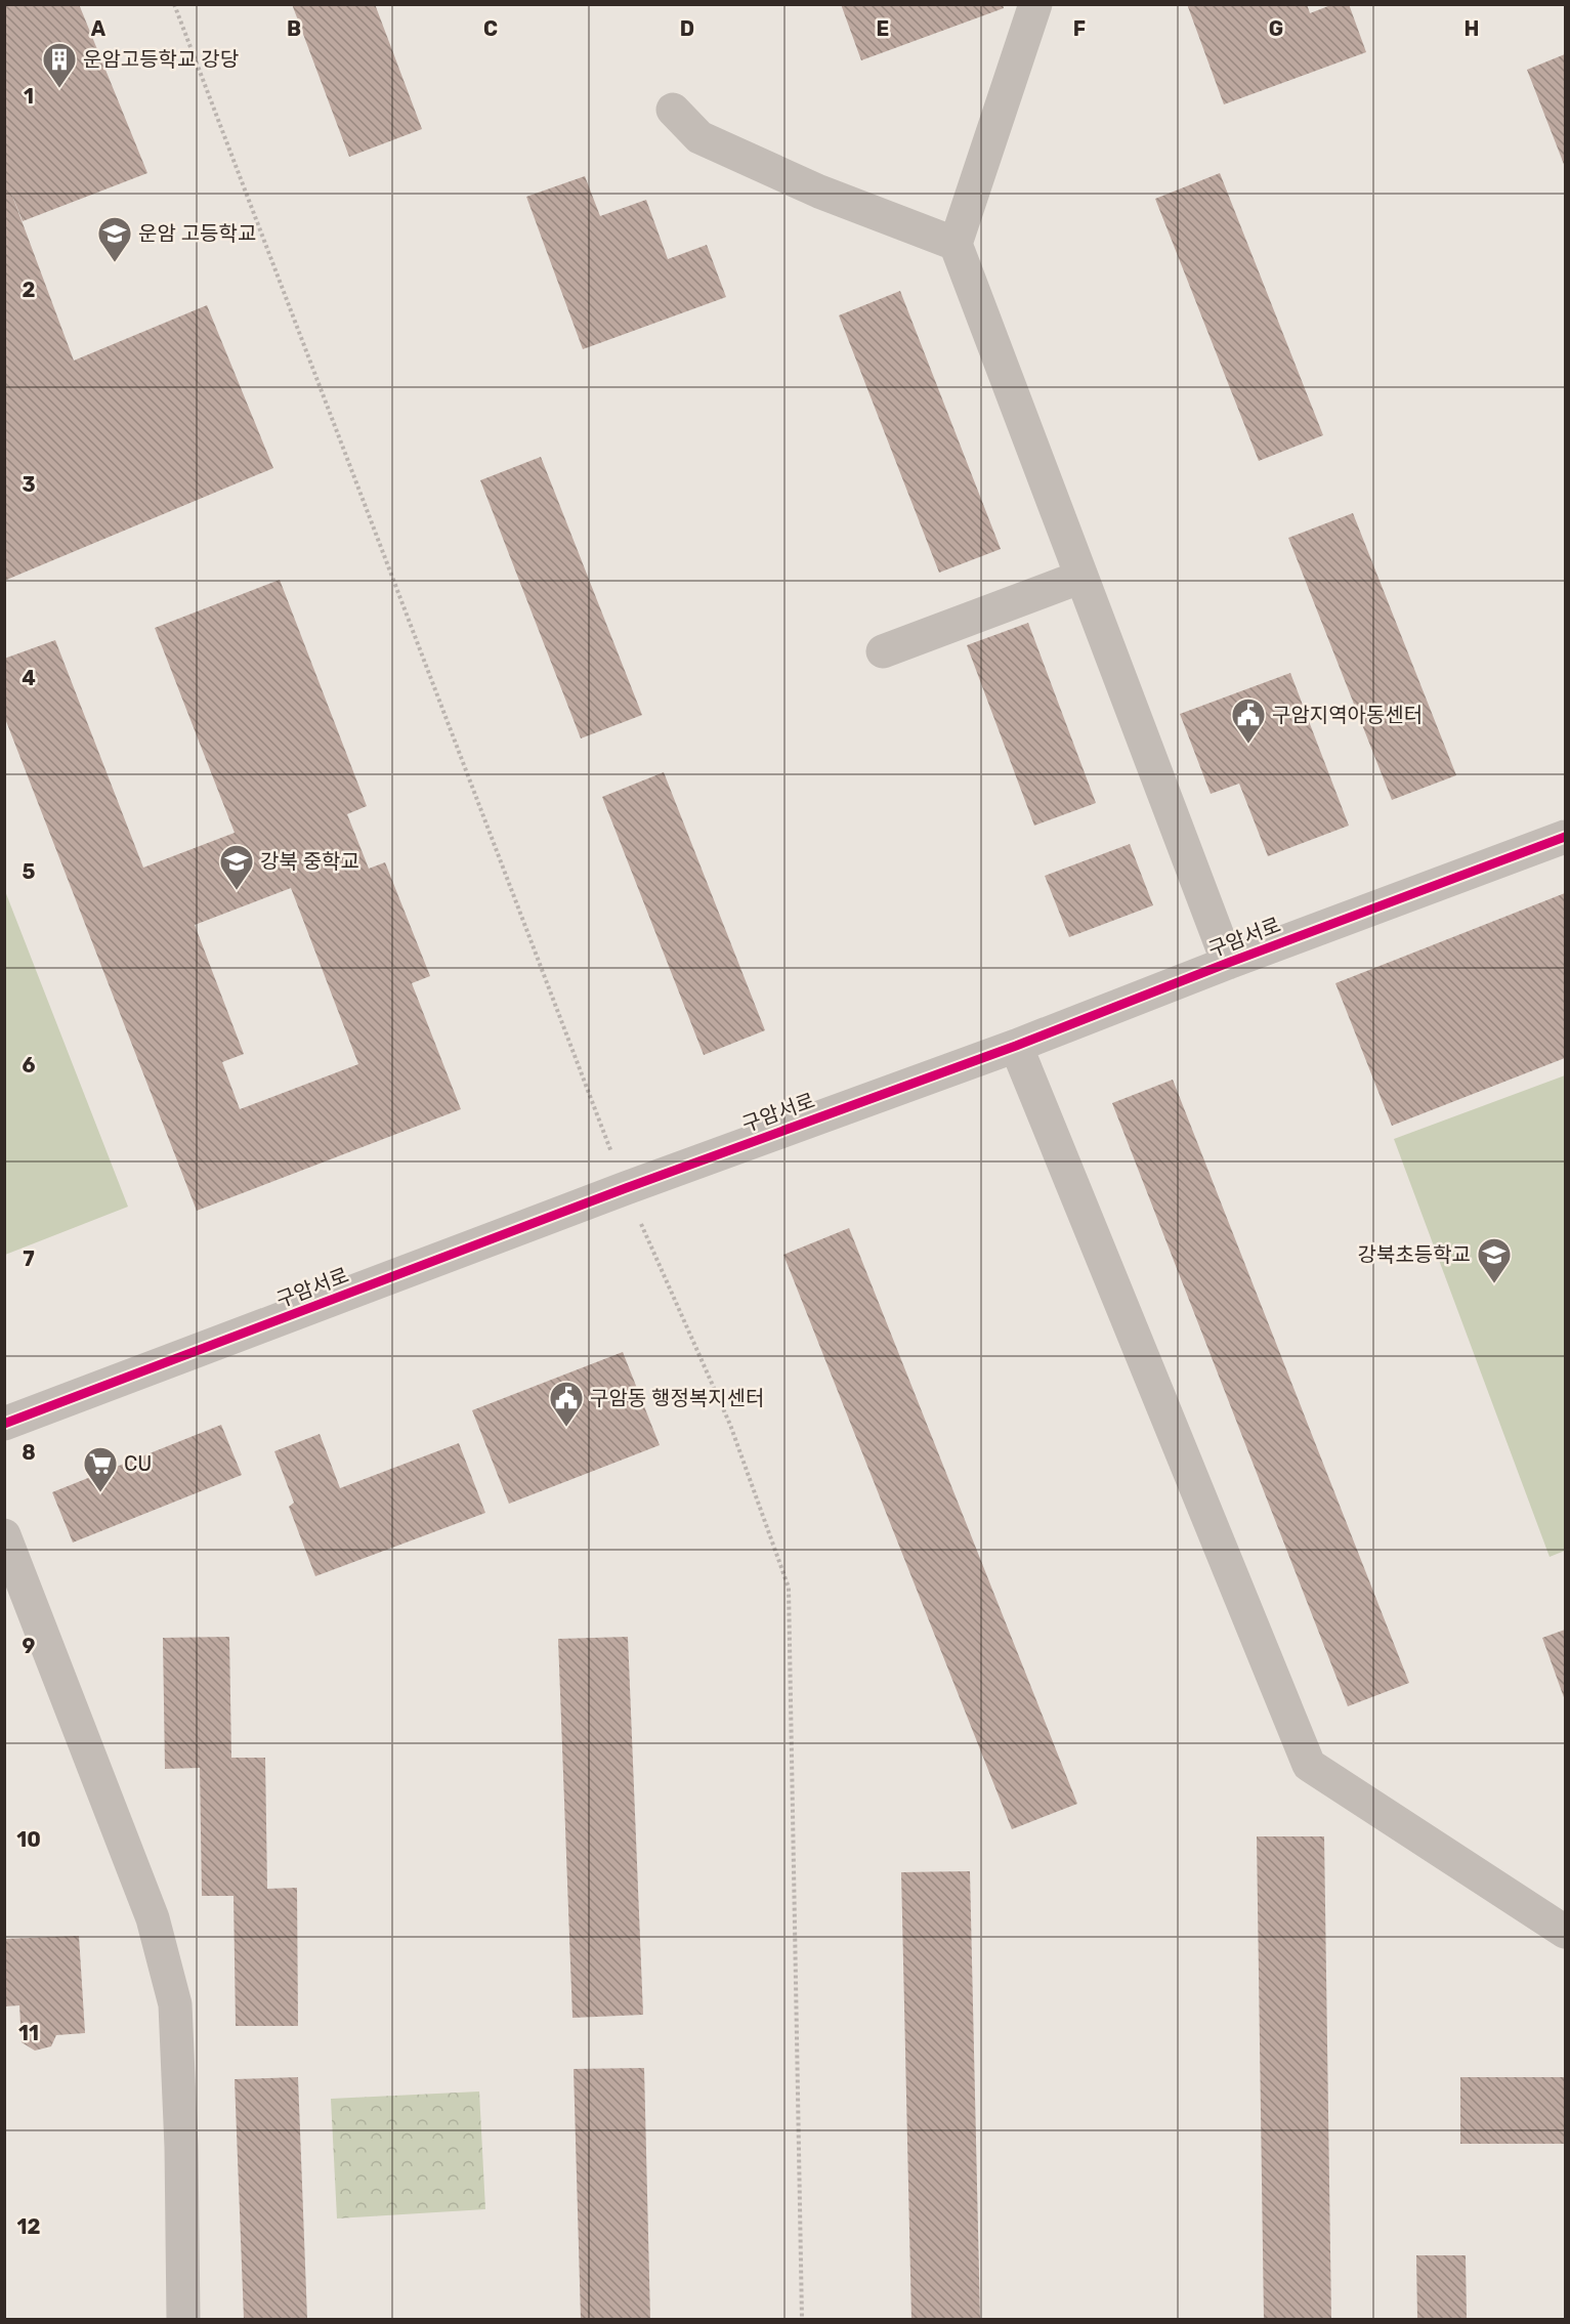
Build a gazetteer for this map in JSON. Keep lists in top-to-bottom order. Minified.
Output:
{"streets":{"street":["구암서로"]},"places":{"building":["운암고등학교 강당"],"school or university":["운암 고등학교","강북 중학교","강북초등학교"],"public building":["구암지역아동센터","구암동 행정복지센터"],"supermarket":["CU"]},"grid":{"columns":["A","B","C","D","E","F","G","H"],"rows":["1","2","3","4","5","6","7","8","9","10","11","12"]}}
